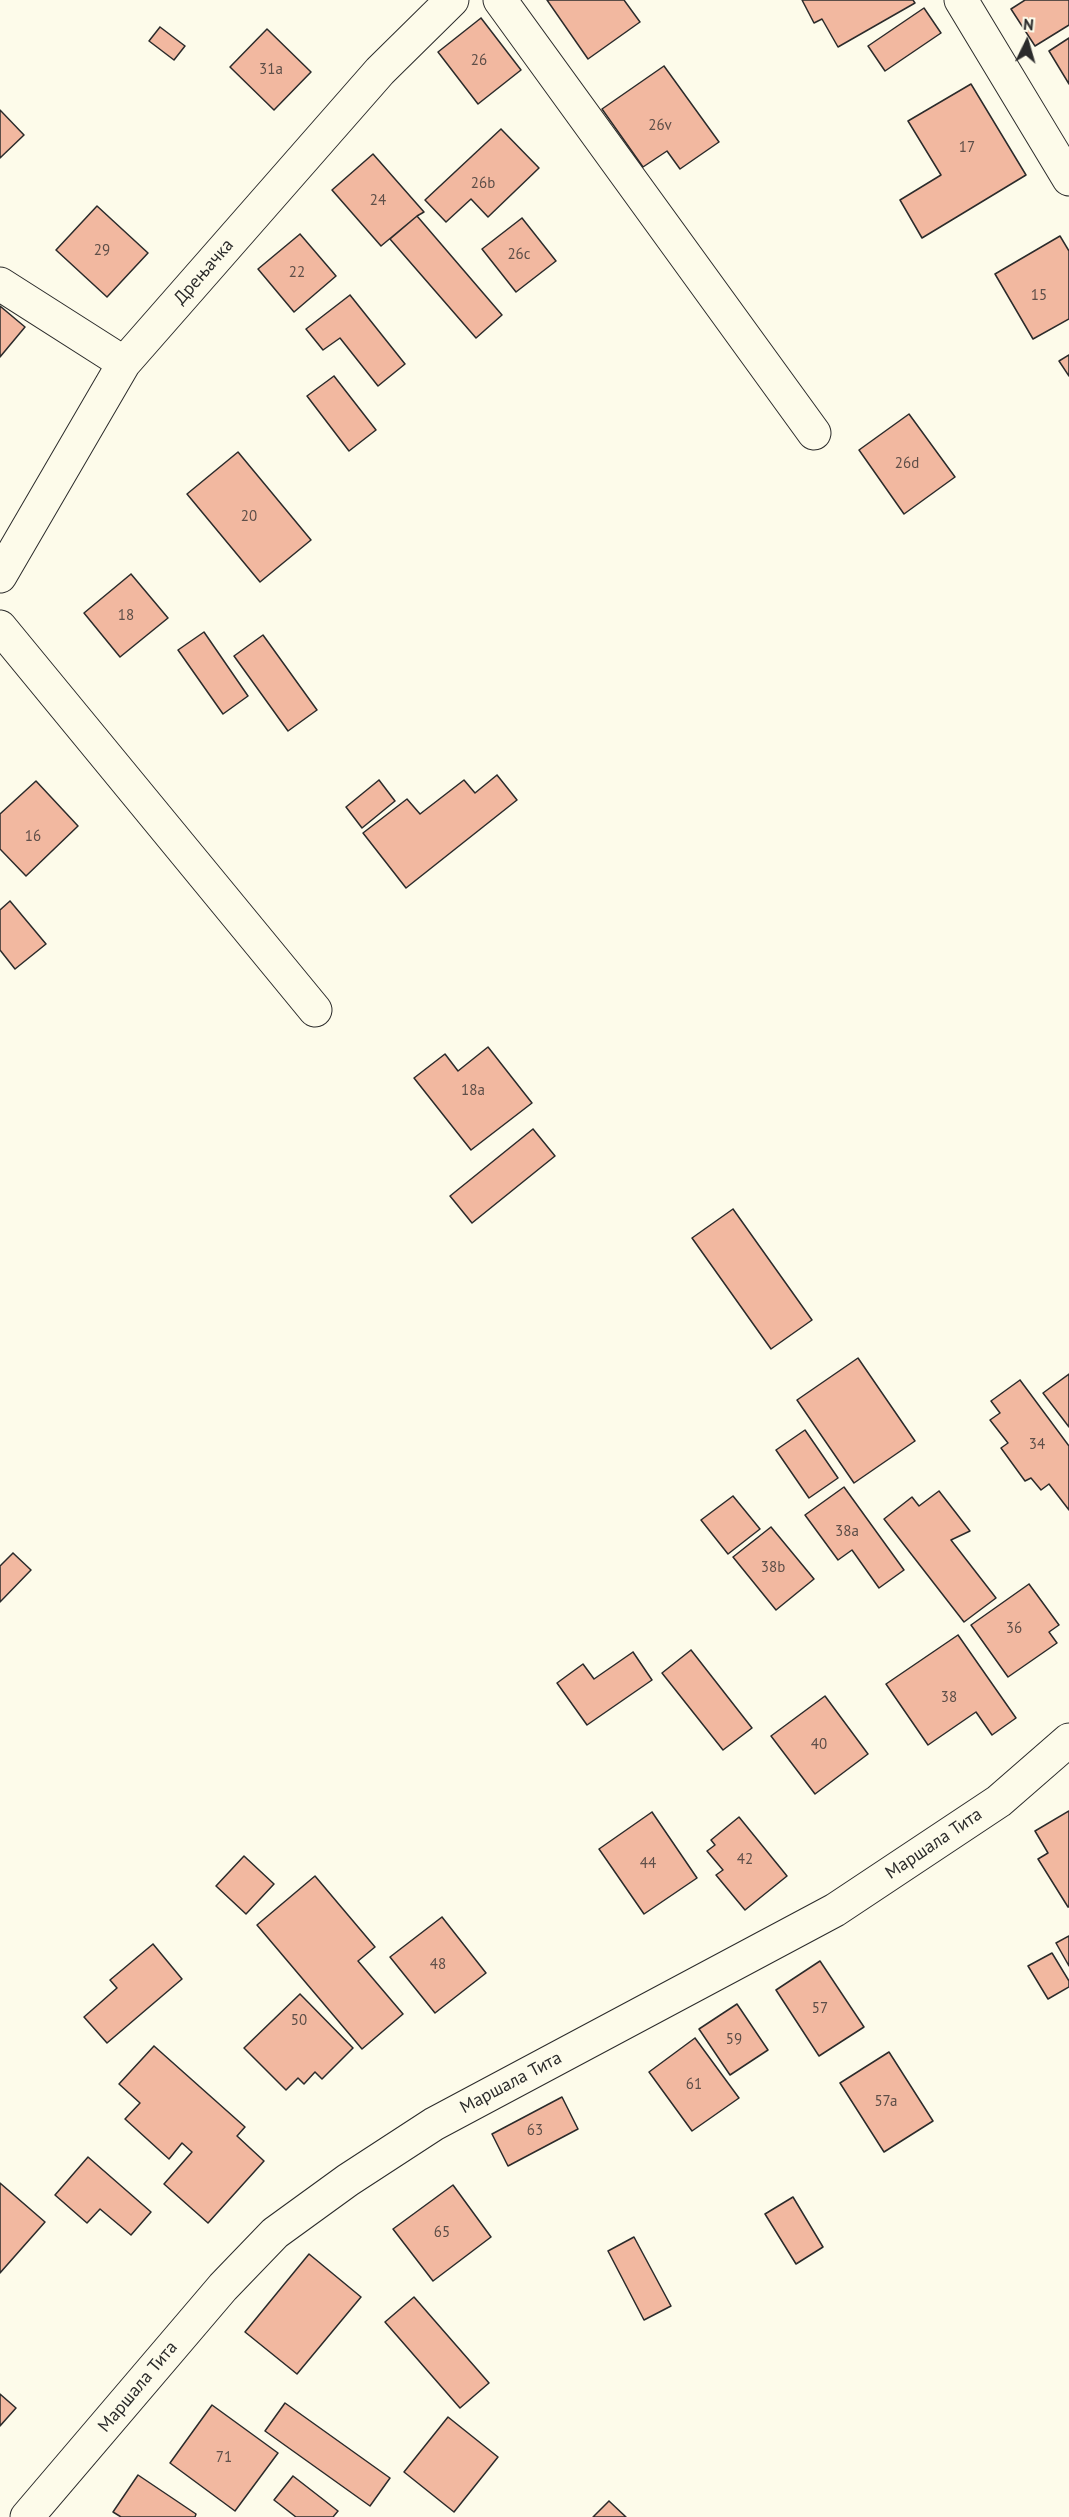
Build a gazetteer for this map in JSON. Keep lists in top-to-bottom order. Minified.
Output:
{"streets":{"street":["Дрењачка","Маршала Тита"]},"house_numbers":["26","31a","26v","17","26b","24","29","26c","22","15","26d","20","18","16","18a","34","38a","38b","36","38","40","42","44","48","57","50","59","61","57a","63","65","71"],"north":"top"}
